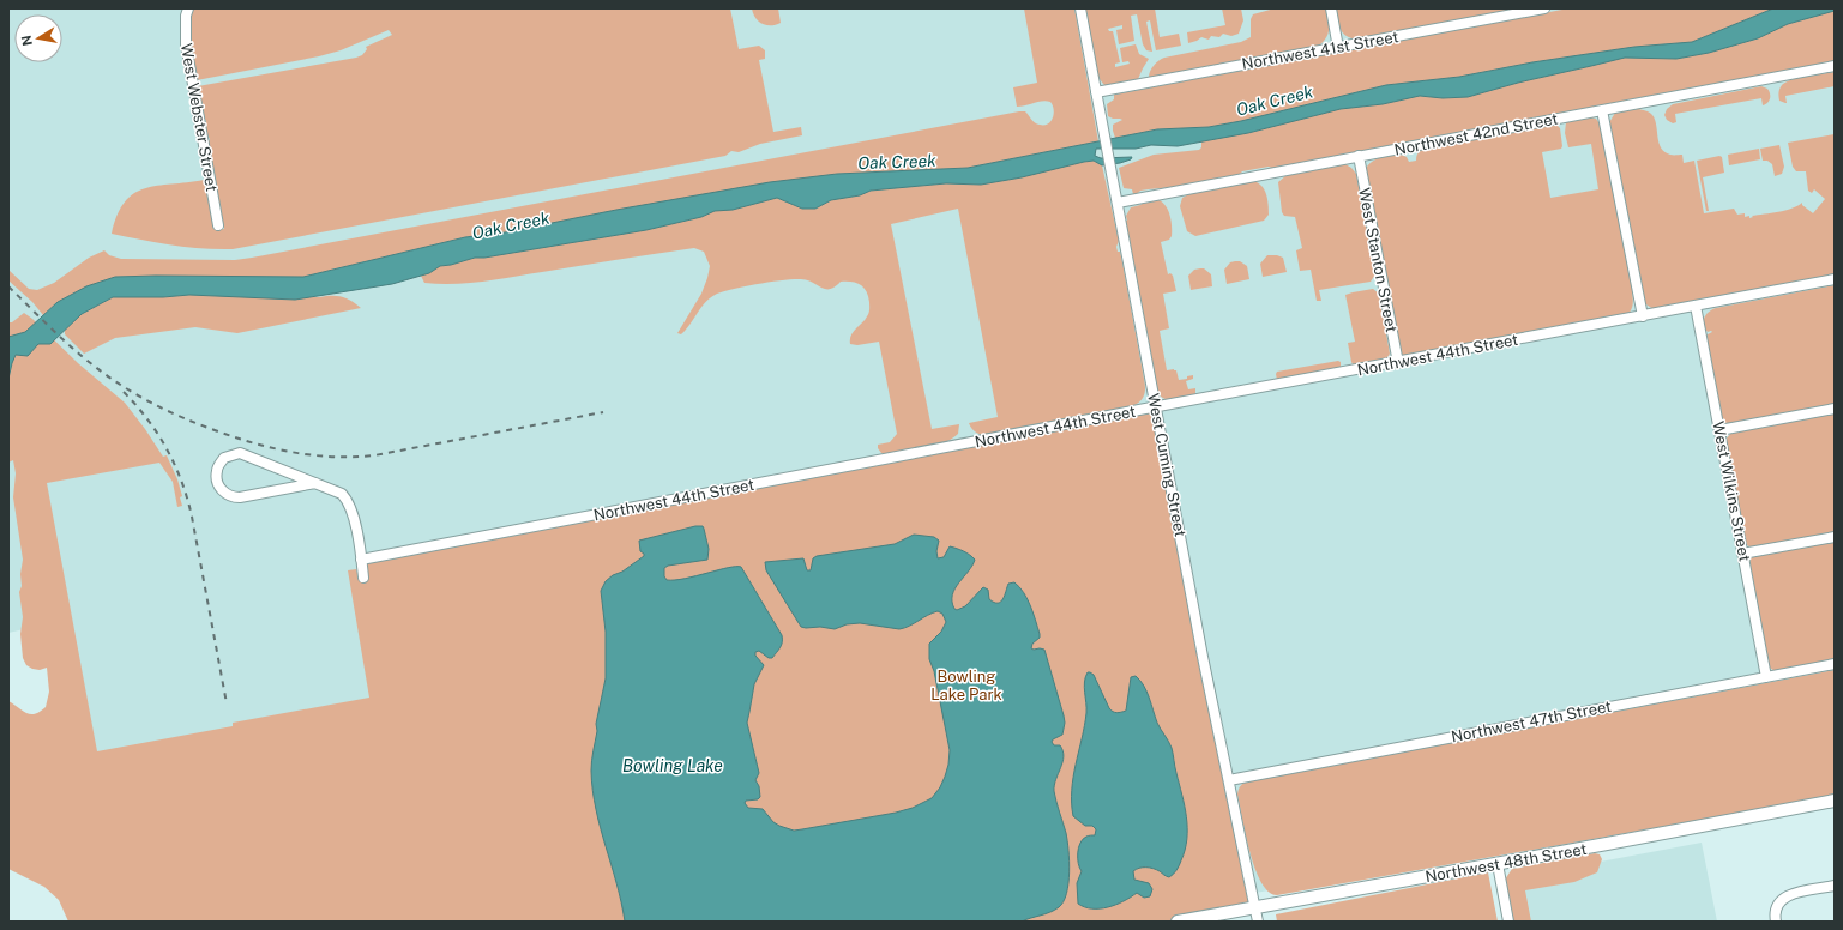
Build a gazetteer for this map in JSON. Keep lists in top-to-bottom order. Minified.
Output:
{"streets":{"main road":["Northwest 48th Street"],"street":["Northwest 41st Street","West Webster Street","Northwest 42nd Street","West Stanton Street","Northwest 44th Street","West Cuming Street","West Wilkins Street","Northwest 47th Street"]},"crossings":[["Northwest 41st Street","West Cuming Street"],["Northwest 42nd Street","West Stanton Street"],["Northwest 42nd Street","West Cuming Street"],["West Stanton Street","Northwest 44th Street"],["Northwest 44th Street","West Cuming Street"],["Northwest 44th Street","West Wilkins Street"],["West Cuming Street","Northwest 47th Street"],["West Cuming Street","Northwest 48th Street"],["West Wilkins Street","Northwest 47th Street"]],"water":["Oak Creek","Bowling Lake"],"parks":["Bowling Lake Park"],"north":"left"}
